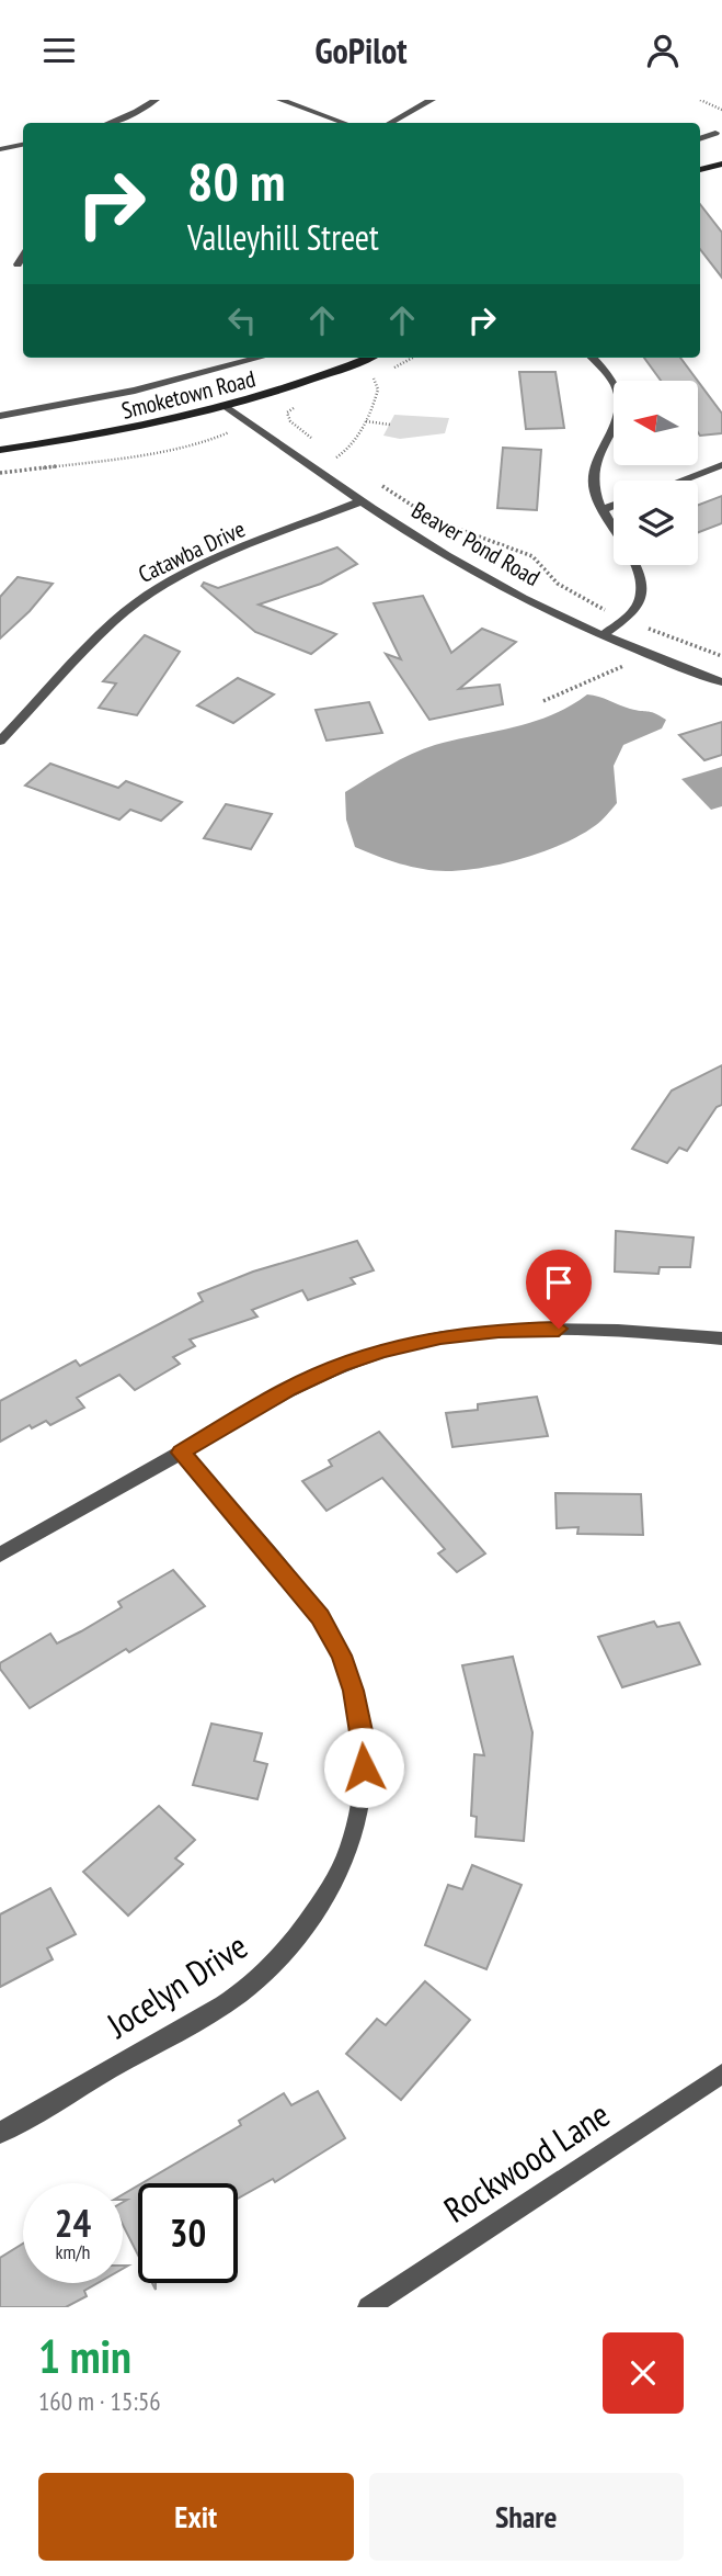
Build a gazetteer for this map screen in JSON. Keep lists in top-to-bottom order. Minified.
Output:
{"streets":{"main road":["Smoketown Road"],"street":["Beaver Pond Road","Catawba Drive","Jocelyn Drive","Rockwood Lane"]},"crossings":[["Smoketown Road","Beaver Pond Road"],["Beaver Pond Road","Catawba Drive"]],"north":"left","page":{"header":"GoPilot","turn":["80 m","Valleyhill Street"],"speed":"24 km/h","limit":"30","heading":["1 min","160 m · 15:56"],"buttons":["Exit","Share"]}}
